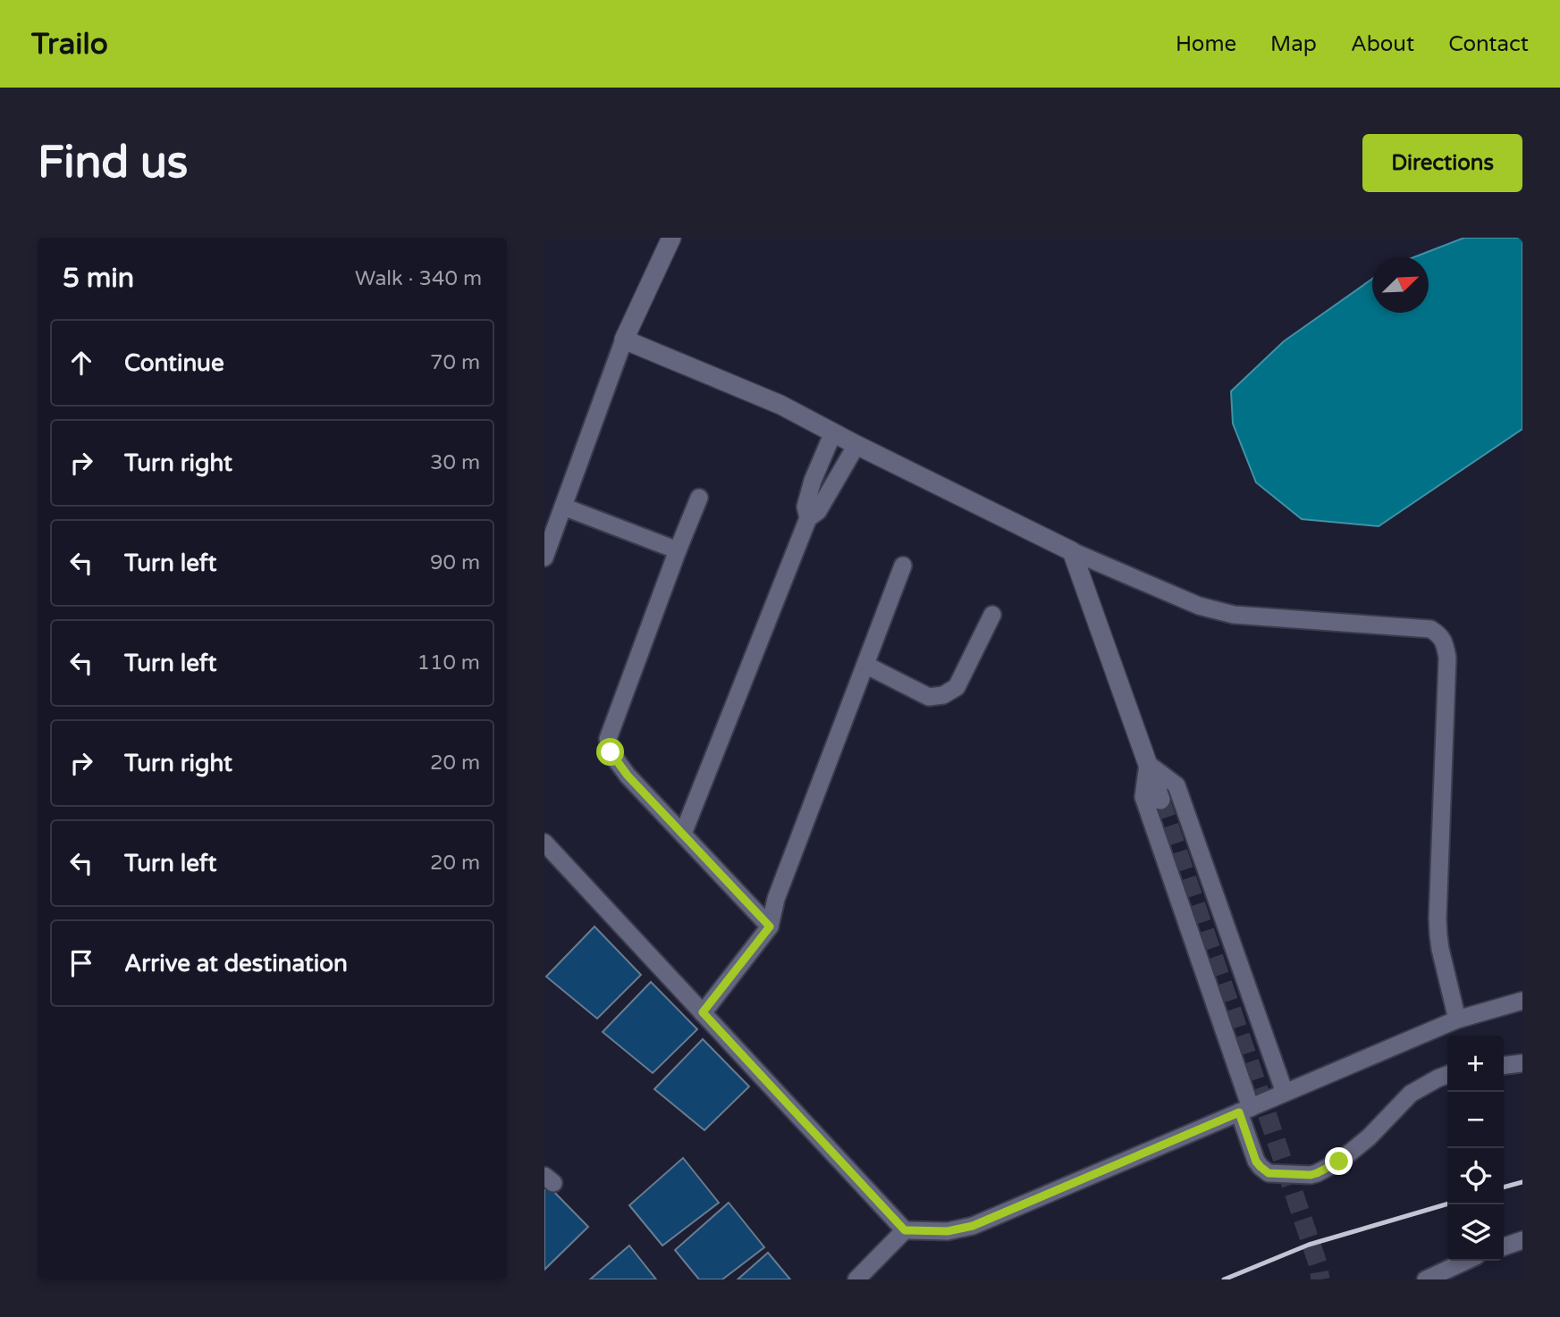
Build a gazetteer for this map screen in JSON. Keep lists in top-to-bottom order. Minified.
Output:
{"north":"top right","page":{"header":"Trailo","nav":["Home","Map","About","Contact"],"buttons":"Directions","title":"Find us","heading":["5 min","Walk · 340 m"],"list":[["Continue","70 m"],["Turn right","30 m"],["Turn left","90 m"],["Turn left","110 m"],["Turn right","20 m"],["Turn left","20 m"],"Arrive at destination"],"map_buttons":["+","−"]}}
